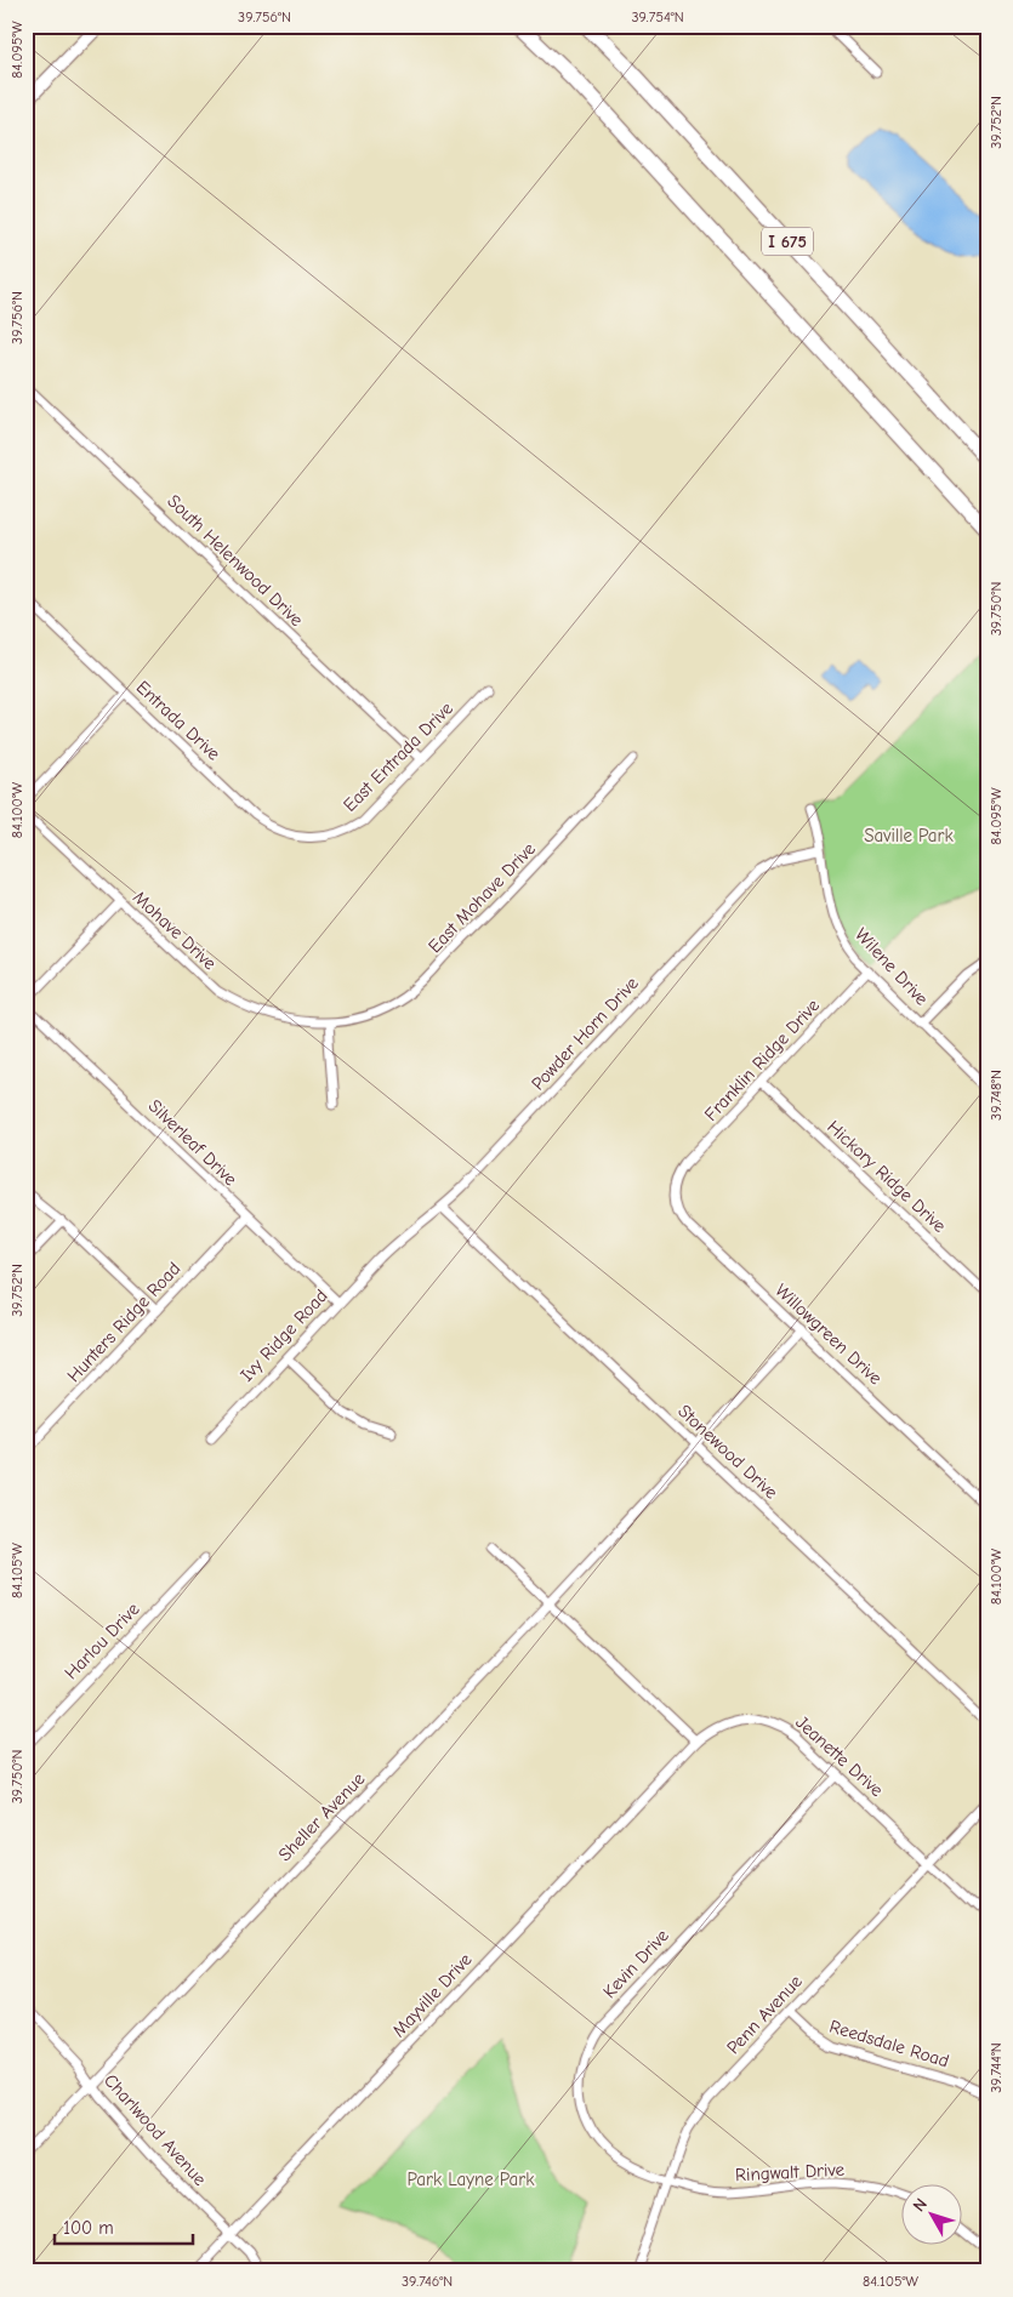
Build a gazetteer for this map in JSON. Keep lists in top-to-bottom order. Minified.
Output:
{"streets":{"highway":["I 675"],"street":["South Helenwood Drive","Entrada Drive","East Entrada Drive","East Mohave Drive","Mohave Drive","Wilene Drive","Powder Horn Drive","Franklin Ridge Drive","Silverleaf Drive","Hickory Ridge Drive","Hunters Ridge Road","Willowgreen Drive","Ivy Ridge Road","Stonewood Drive","Harlou Drive","Jeanette Drive","Sheller Avenue","Kevin Drive","Mayville Drive","Penn Avenue","Reedsdale Road","Charlwood Avenue","Ringwalt Drive"]},"crossings":[["South Helenwood Drive","East Entrada Drive"],["Entrada Drive","East Entrada Drive"],["East Mohave Drive","Mohave Drive"],["Wilene Drive","Powder Horn Drive"],["Wilene Drive","Franklin Ridge Drive"],["Powder Horn Drive","Ivy Ridge Road"],["Powder Horn Drive","Stonewood Drive"],["Franklin Ridge Drive","Hickory Ridge Drive"],["Franklin Ridge Drive","Willowgreen Drive"],["Silverleaf Drive","Hunters Ridge Road"],["Silverleaf Drive","Ivy Ridge Road"],["Willowgreen Drive","Sheller Avenue"],["Stonewood Drive","Sheller Avenue"],["Jeanette Drive","Kevin Drive"],["Jeanette Drive","Mayville Drive"],["Jeanette Drive","Penn Avenue"],["Sheller Avenue","Charlwood Avenue"],["Kevin Drive","Penn Avenue"],["Kevin Drive","Ringwalt Drive"],["Mayville Drive","Charlwood Avenue"],["Penn Avenue","Reedsdale Road"],["Penn Avenue","Ringwalt Drive"]],"parks":["Saville Park","Park Layne Park"],"scale_bar":"100 m","north":"top left","coordinates":["39.756°N","39.754°N","84.095°W","39.752°N","39.750°N","84.100°W","39.748°N","84.105°W","39.744°N","39.746°N"]}
